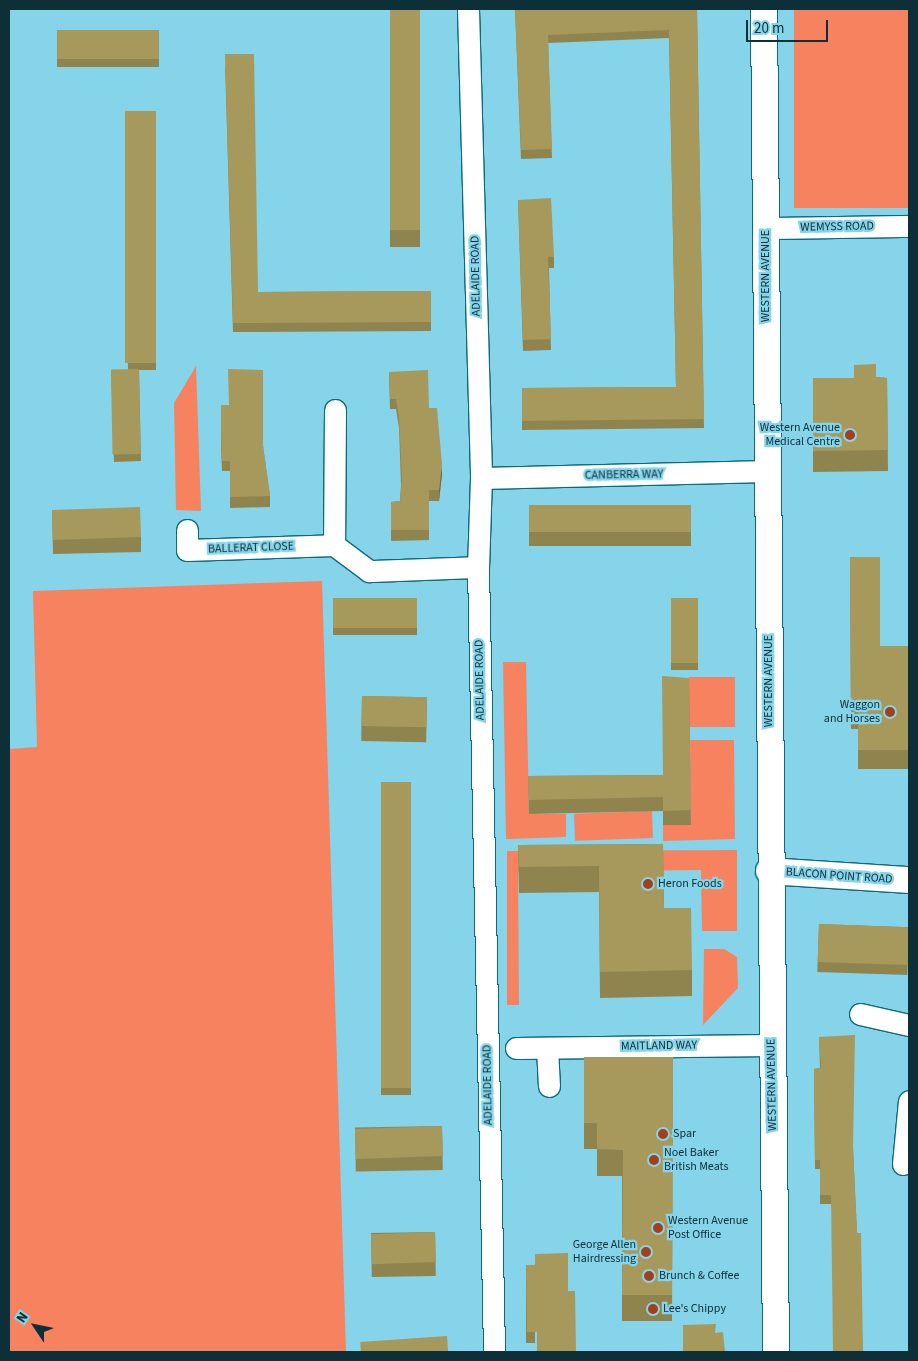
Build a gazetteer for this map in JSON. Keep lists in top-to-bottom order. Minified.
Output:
{"streets":{"street":["WEMYSS ROAD","ADELAIDE ROAD","WESTERN AVENUE","CANBERRA WAY","BALLERAT CLOSE","BLACON POINT ROAD","MAITLAND WAY"]},"crossings":[["WEMYSS ROAD","WESTERN AVENUE"],["ADELAIDE ROAD","CANBERRA WAY"],["WESTERN AVENUE","CANBERRA WAY"],["WESTERN AVENUE","BLACON POINT ROAD"],["WESTERN AVENUE","MAITLAND WAY"]],"places":["Western Avenue Medical Centre","Waggon and Horses","Heron Foods","Spar","Noel Baker British Meats","Western Avenue Post Office","George Allen Hairdressing","Brunch & Coffee","Lee's Chippy"],"scale_bar":"20 m","north":"top left"}
